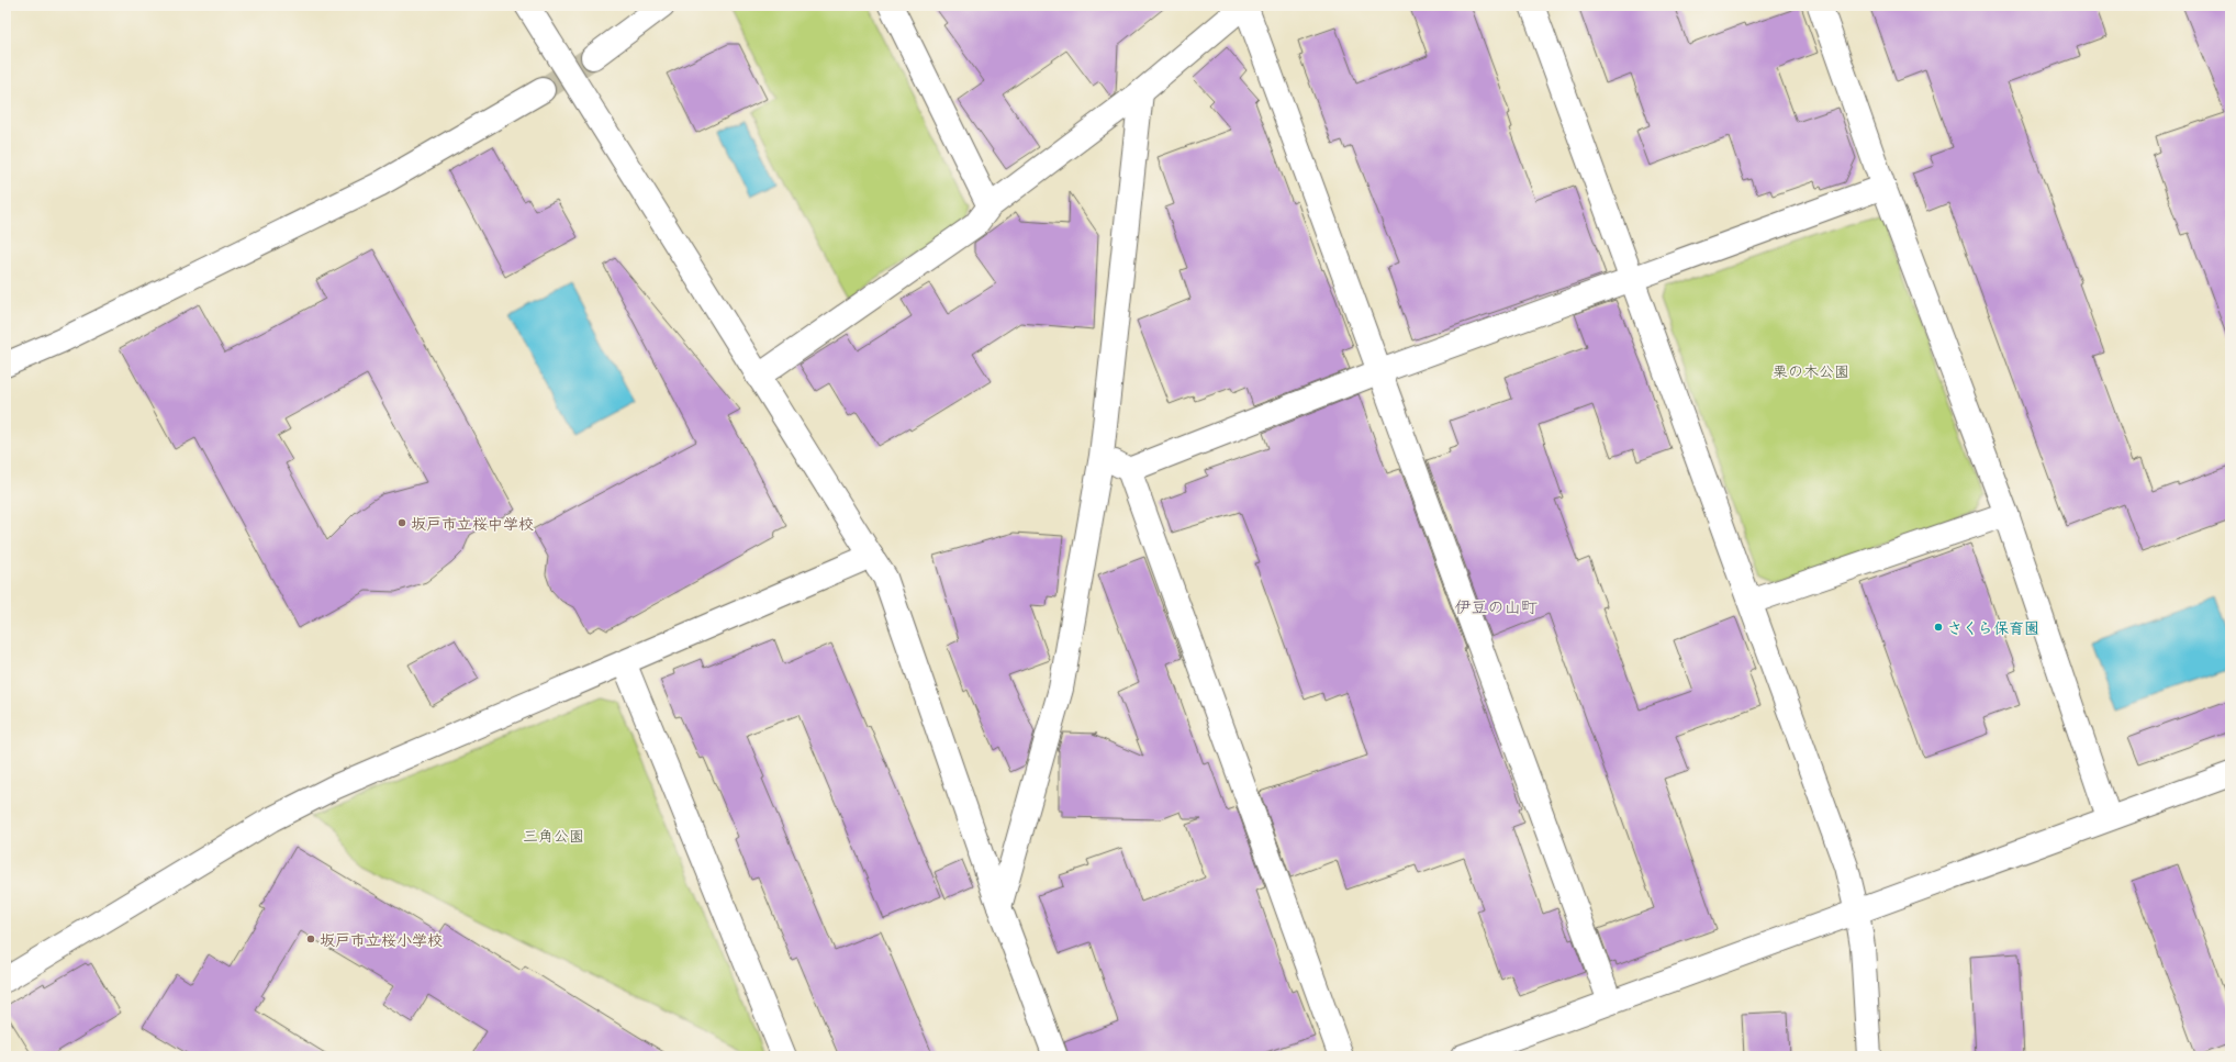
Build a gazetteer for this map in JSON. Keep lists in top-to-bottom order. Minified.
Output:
{"districts":["伊豆の山町"],"parks":["栗の木公園","三角公園"],"places":["坂戸市立桜中学校","さくら保育園","坂戸市立桜小学校"]}
